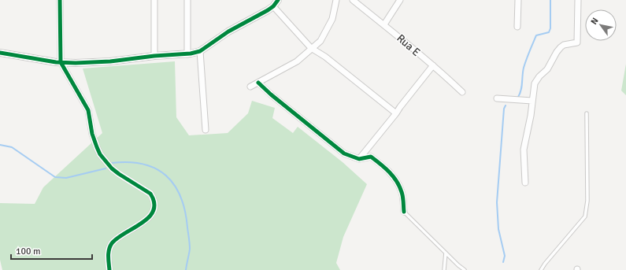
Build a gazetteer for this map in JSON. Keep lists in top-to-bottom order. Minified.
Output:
{"streets":{"street":["Rua E"]},"scale_bar":"100 m","north":"top left"}
